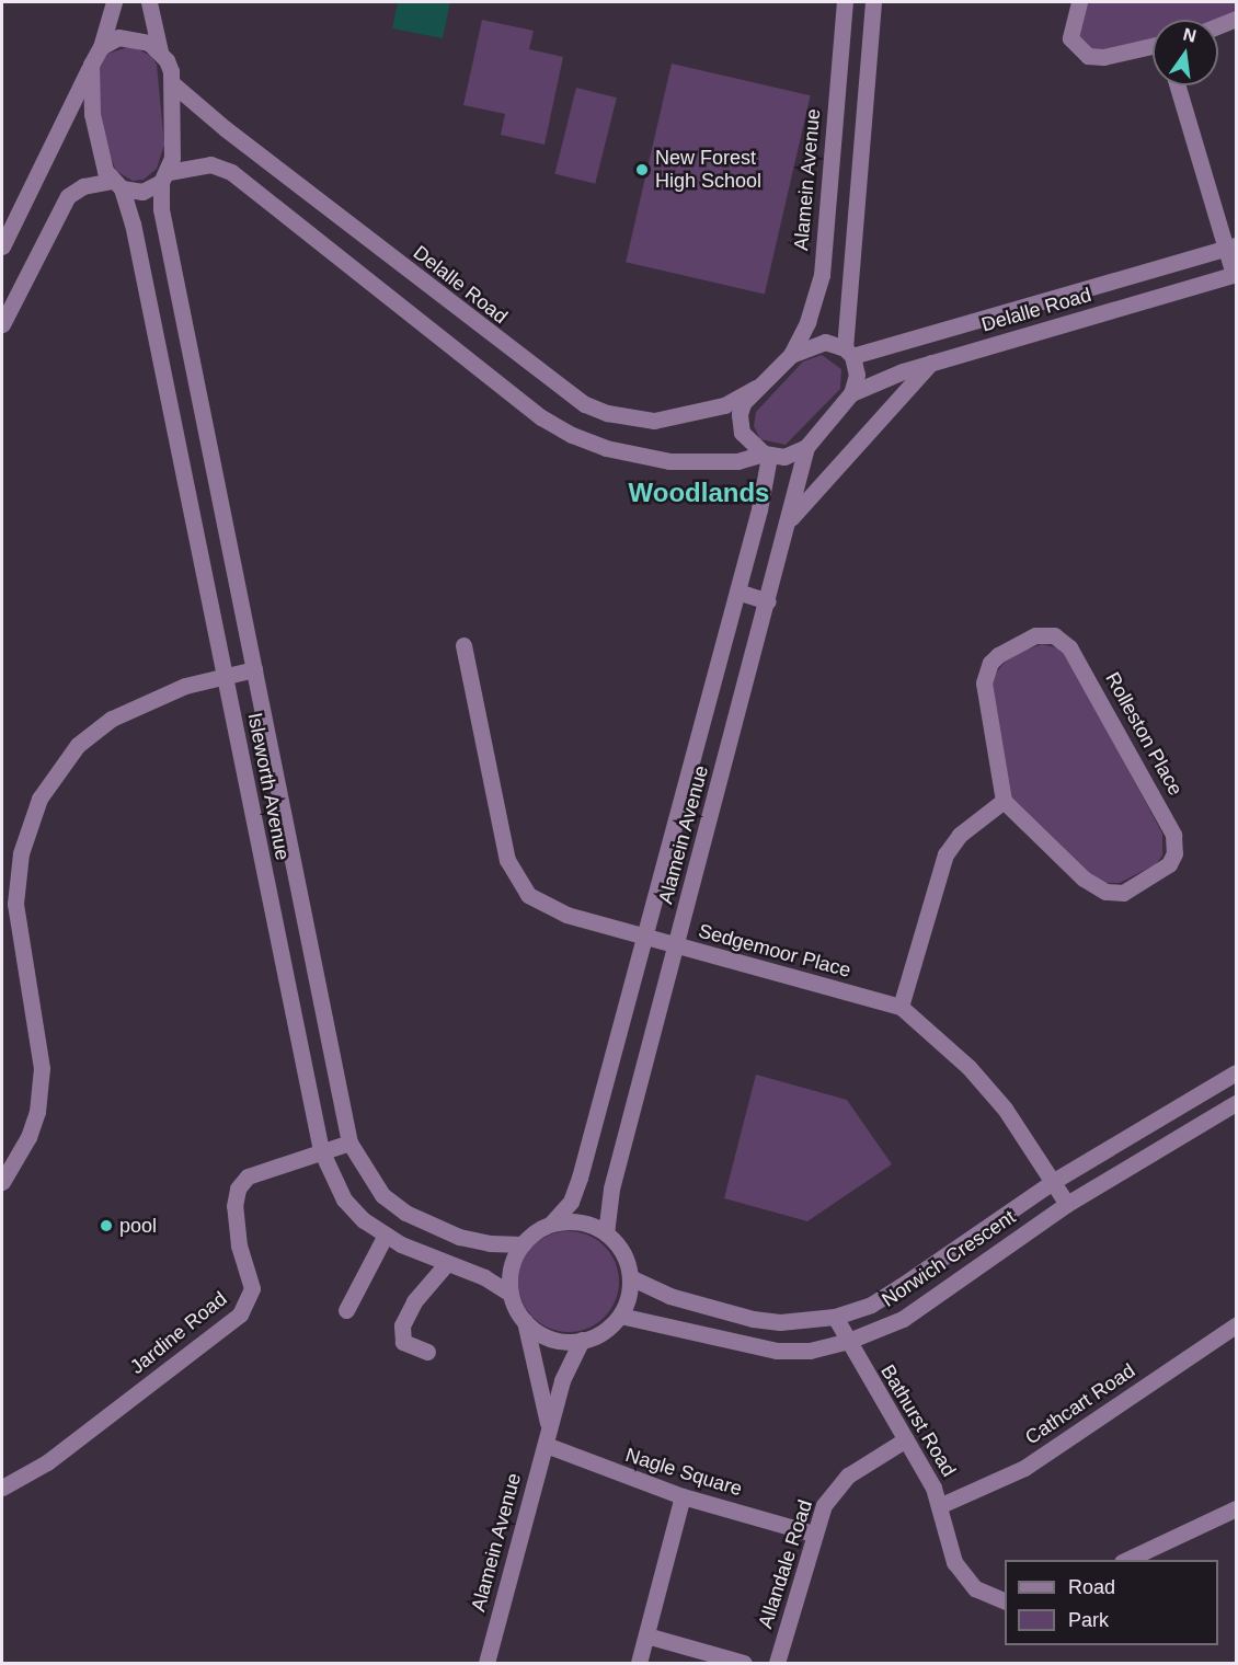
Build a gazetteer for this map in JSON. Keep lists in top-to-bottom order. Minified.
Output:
{"streets":{"street":["Alamein Avenue","Delalle Road","Rolleston Place","Isleworth Avenue","Sedgemoor Place","Norwich Crescent","Jardine Road","Cathcart Road","Bathurst Road","Nagle Square","Allandale Road"]},"crossings":[["Alamein Avenue","Delalle Road"],["Alamein Avenue","Isleworth Avenue"],["Alamein Avenue","Sedgemoor Place"],["Alamein Avenue","Norwich Crescent"],["Alamein Avenue","Nagle Square"],["Delalle Road","Isleworth Avenue"],["Isleworth Avenue","Norwich Crescent"],["Isleworth Avenue","Jardine Road"],["Sedgemoor Place","Norwich Crescent"],["Norwich Crescent","Bathurst Road"],["Cathcart Road","Bathurst Road"],["Bathurst Road","Allandale Road"],["Nagle Square","Allandale Road"]],"districts":["Woodlands"],"places":["New Forest High School","pool"],"legend":["Road","Park"],"north":"top"}
